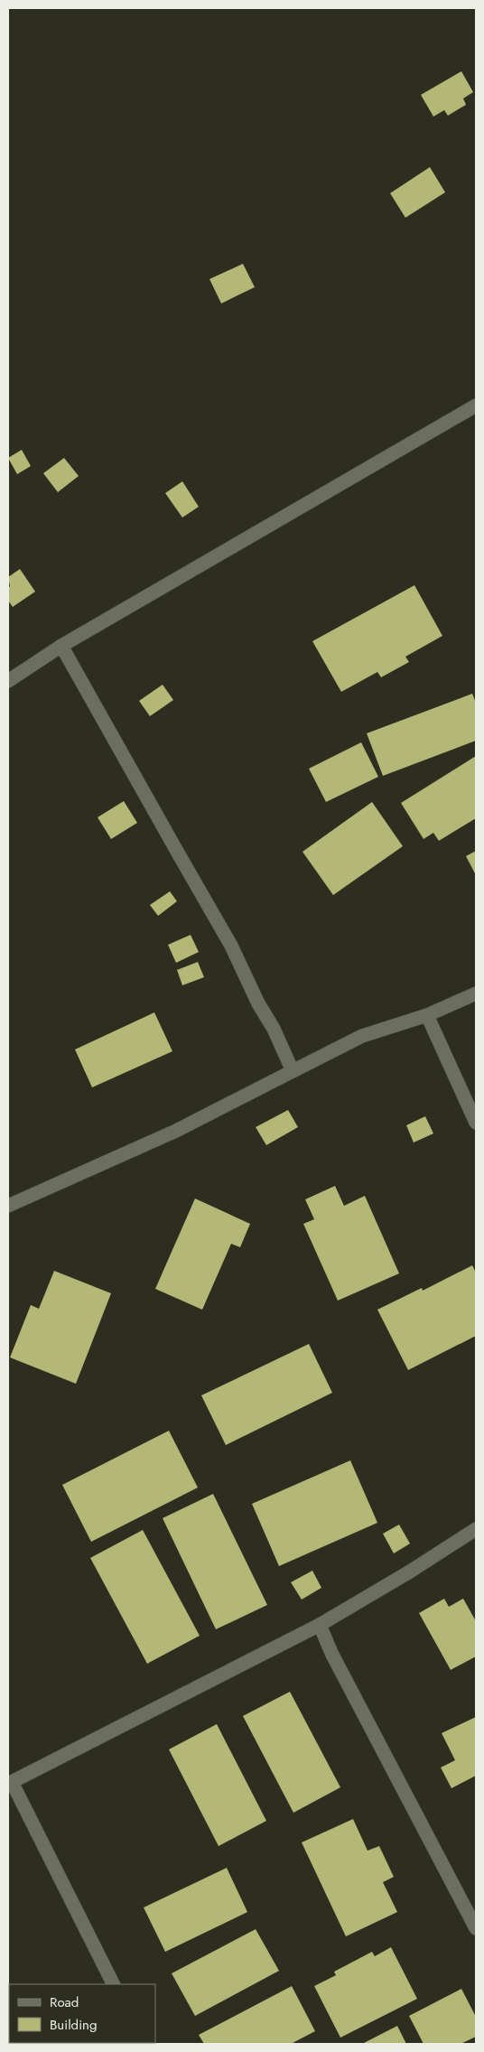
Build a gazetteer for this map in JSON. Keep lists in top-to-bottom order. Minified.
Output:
{"legend":["Road","Building"]}
